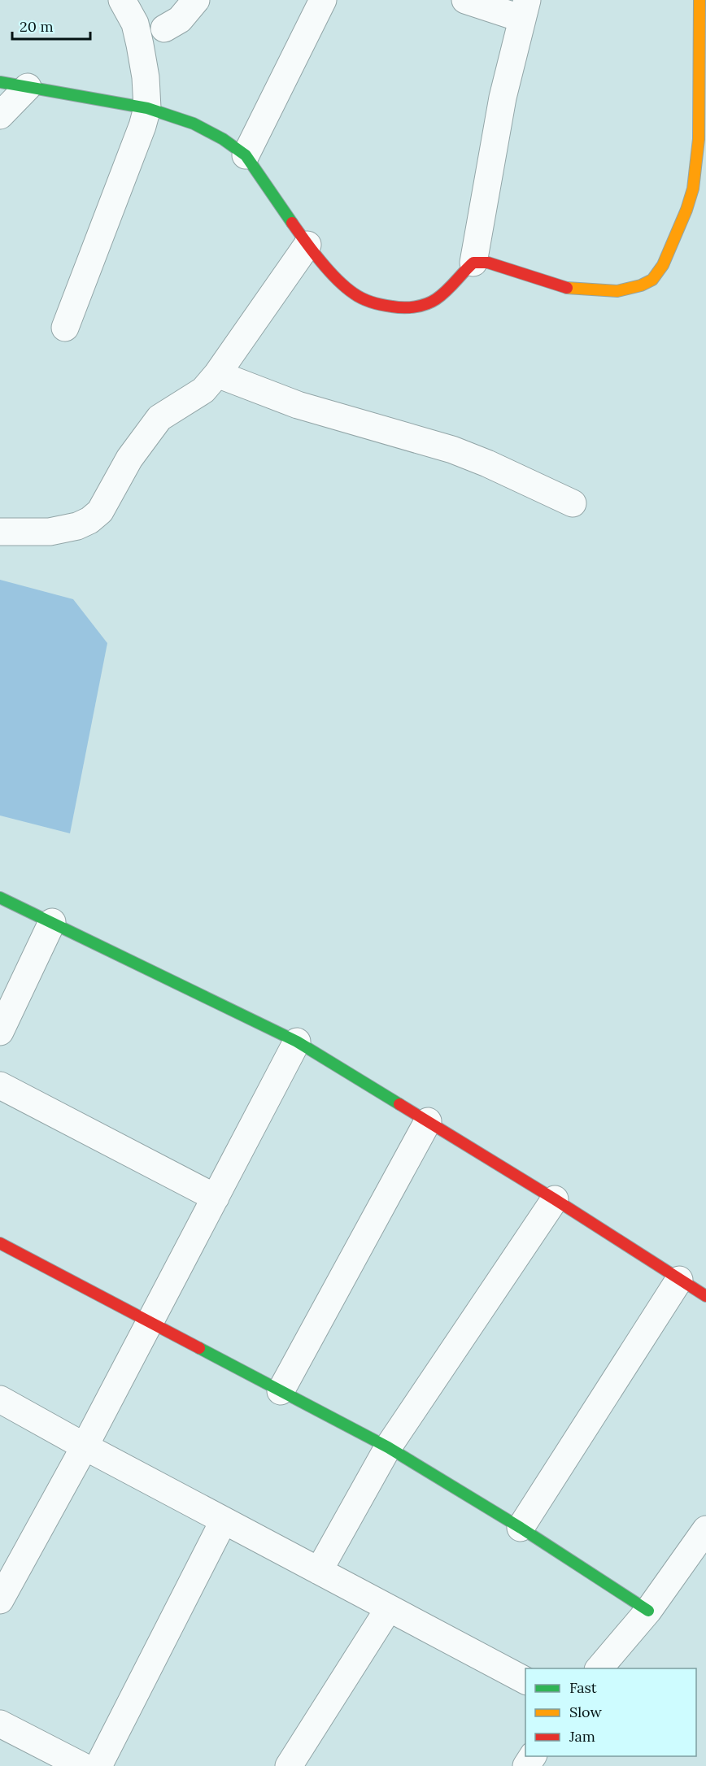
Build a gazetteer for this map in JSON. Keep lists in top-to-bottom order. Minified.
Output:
{"legend":["Fast","Slow","Jam"],"scale_bar":"20 m"}
